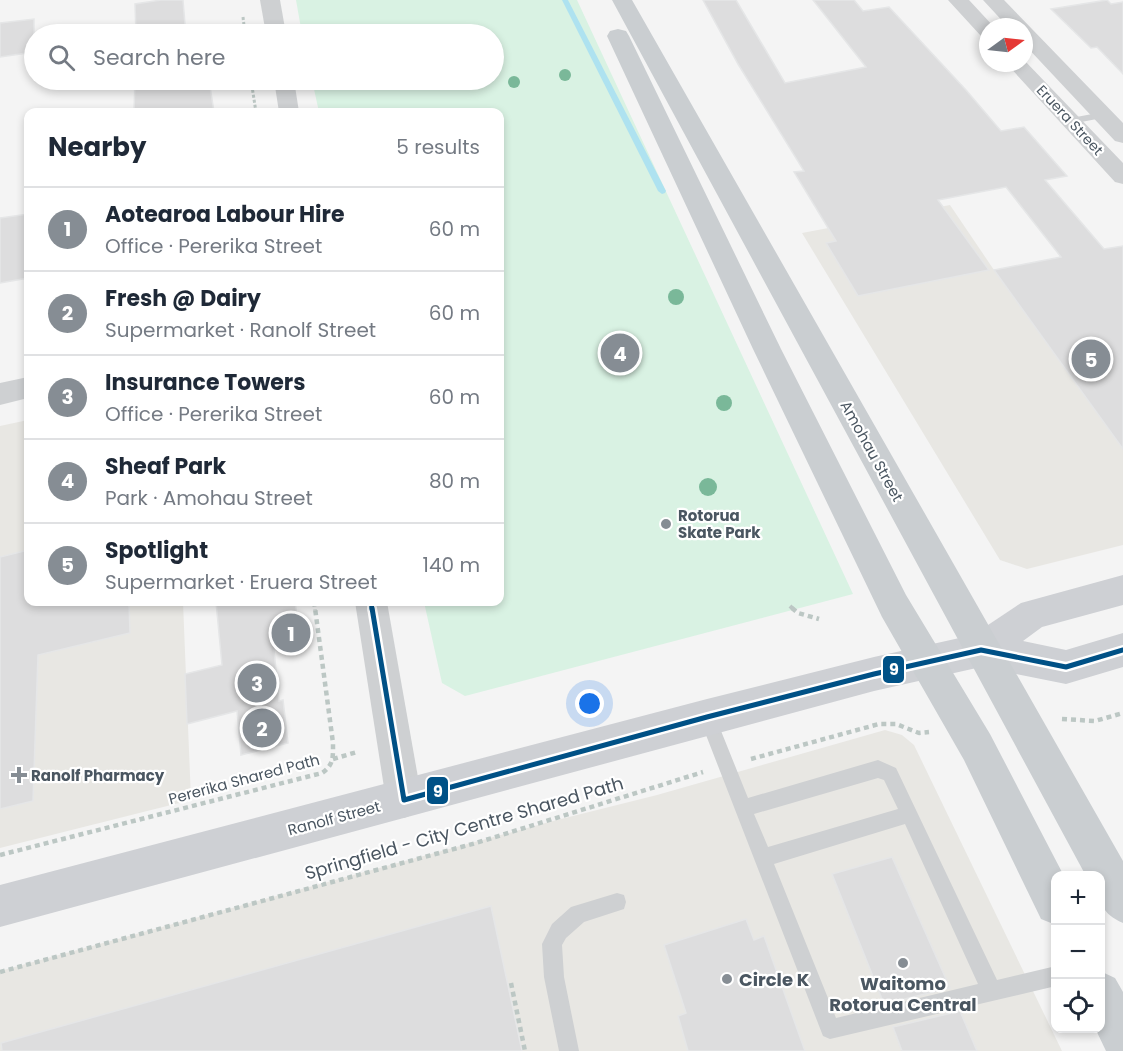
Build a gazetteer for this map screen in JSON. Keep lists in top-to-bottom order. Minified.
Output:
{"streets":{"main road":["Amohau Street"],"street":["Eruera Street","Ranolf Street"],"path":["Pererika Shared Path","Springfield - City Centre Shared Path"]},"crossings":[["Amohau Street","Ranolf Street"]],"places":{"other":["Rotorua Skate Park","Waitomo Rotorua Central","Circle K"],"health":["Ranolf Pharmacy"]},"lines":["transit line 9"],"north":"right","page":{"search":"Search here","heading":["Nearby","5 results"],"list":[{"mark":"1","name":"Aotearoa Labour Hire","note":"Office · Pererika Street","value":"60 m"},{"mark":"2","name":"Fresh @ Dairy","note":"Supermarket · Ranolf Street","value":"60 m"},{"mark":"3","name":"Insurance Towers","note":"Office · Pererika Street","value":"60 m"},{"mark":"4","name":"Sheaf Park","note":"Park · Amohau Street","value":"80 m"},{"mark":"5","name":"Spotlight","note":"Supermarket · Eruera Street","value":"140 m"}],"pins":["4","5","1","3","2"],"map_buttons":["+","−"]}}
